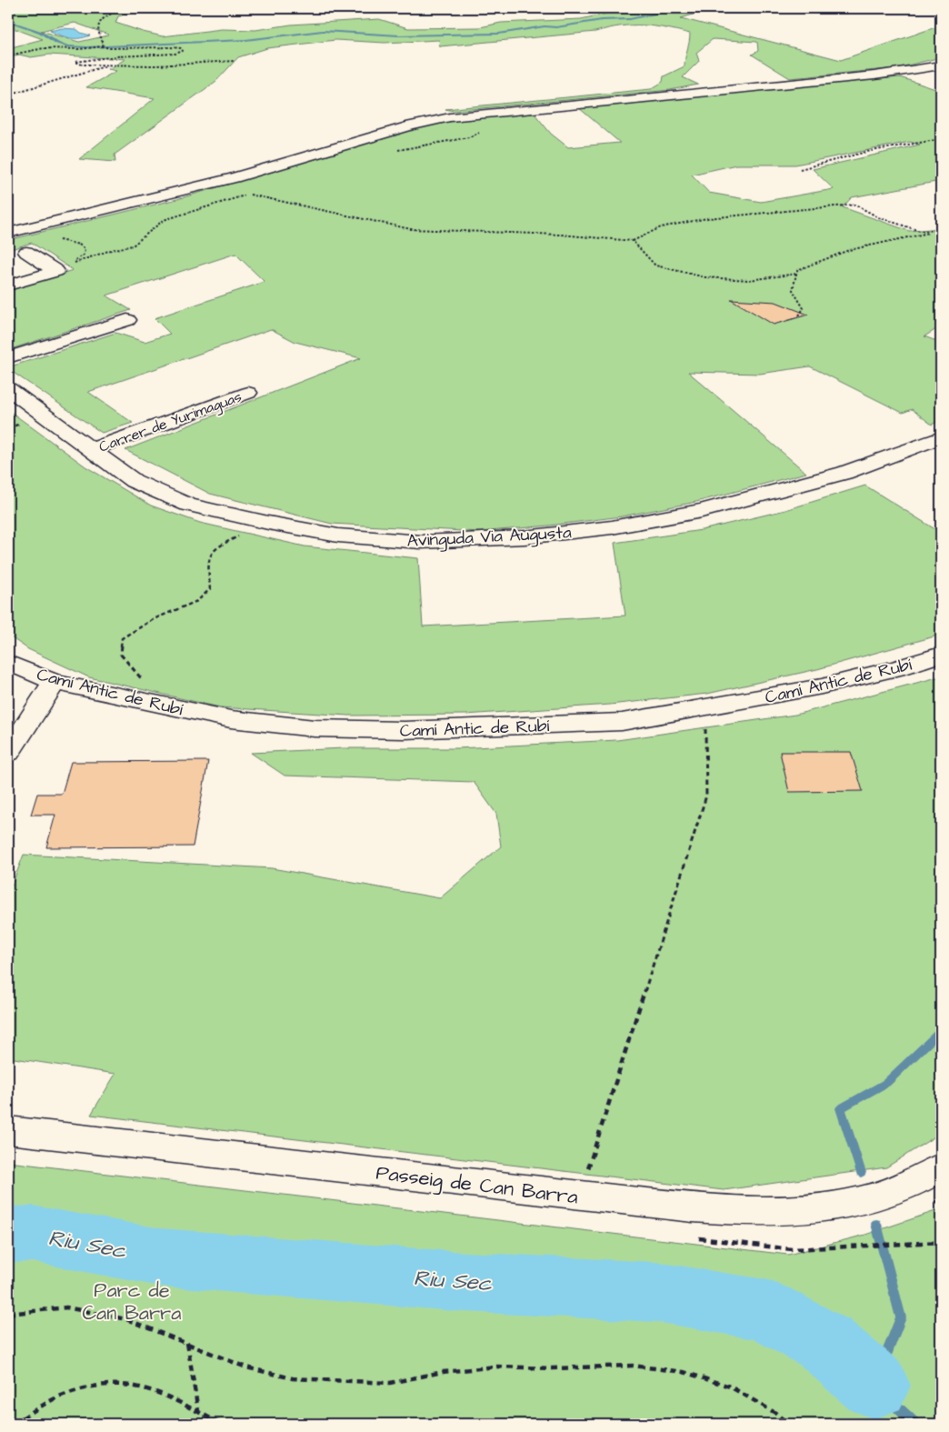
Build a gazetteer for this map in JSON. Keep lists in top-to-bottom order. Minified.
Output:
{"streets":{"street":["Carrer de Yurimaguas","Avinguda Via Augusta","Camí Antic de Rubí","Passeig de Can Barra"]},"crossings":[["Carrer de Yurimaguas","Avinguda Via Augusta"]],"water":["Riu Sec"],"parks":["Parc de Can Barra"]}
